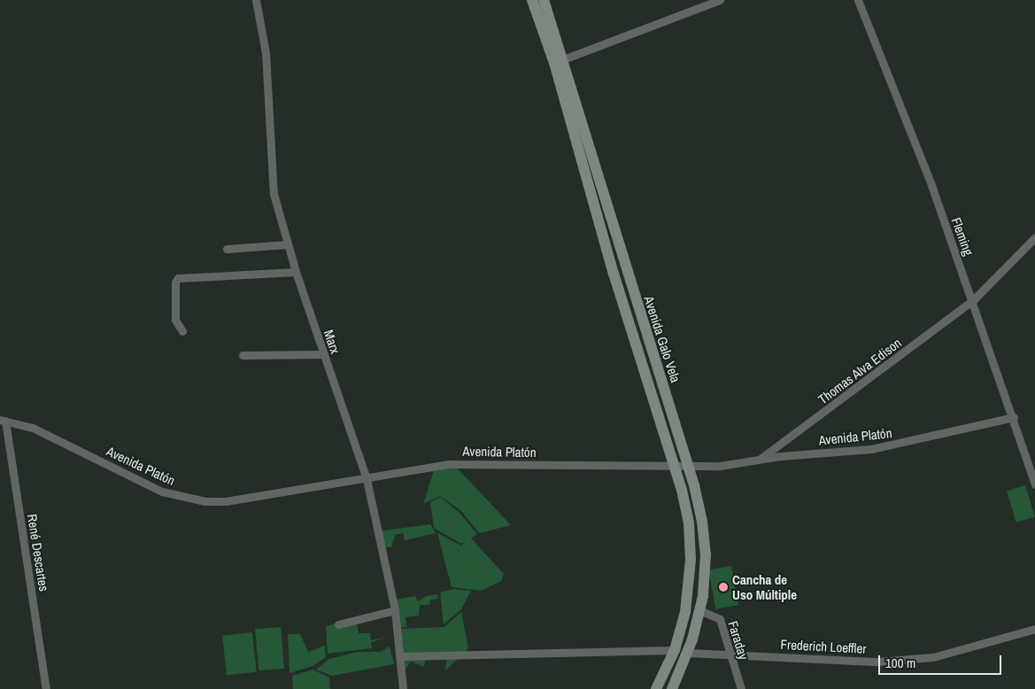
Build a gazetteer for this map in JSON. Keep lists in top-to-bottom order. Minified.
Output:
{"streets":{"main road":["Avenida Galo Vela"],"street":["Fleming","Marx","Thomas Alva Edison","Avenida Platón","René Descartes","Faraday","Frederich Loeffler"]},"crossings":[["Fleming","Thomas Alva Edison"],["Fleming","Avenida Platón"],["Avenida Galo Vela","Avenida Platón"],["Avenida Galo Vela","Faraday"],["Avenida Galo Vela","Frederich Loeffler"],["Marx","Avenida Platón"],["Thomas Alva Edison","Avenida Platón"],["Avenida Platón","René Descartes"],["Faraday","Frederich Loeffler"]],"places":["Cancha de Uso Múltiple"],"scale_bar":"100 m"}
